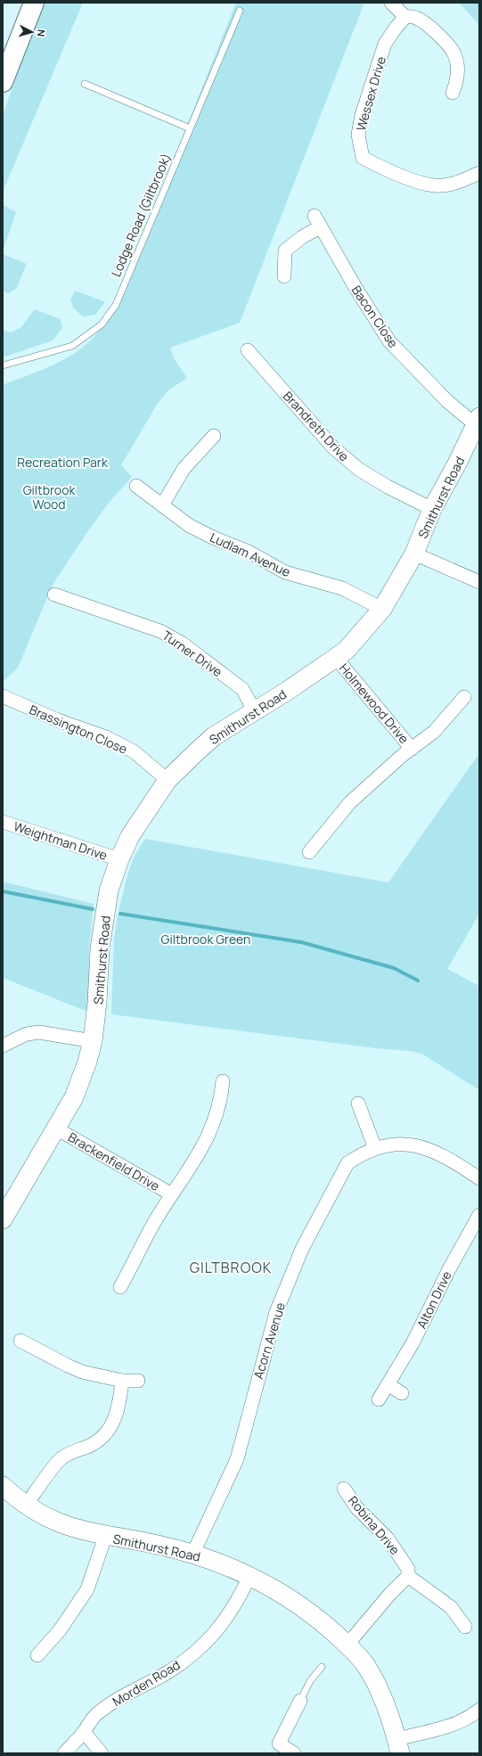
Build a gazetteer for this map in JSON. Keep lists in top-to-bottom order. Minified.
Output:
{"streets":{"street":["Wessex Drive","Bacon Close","Brandreth Drive","Smithurst Road","Ludlam Avenue","Turner Drive","Holmewood Drive","Brassington Close","Weightman Drive","Brackenfield Drive","Alton Drive","Acorn Avenue","Robina Drive","Morden Road"],"lane":["Lodge Road (Giltbrook)"]},"crossings":[["Bacon Close","Smithurst Road"],["Brandreth Drive","Smithurst Road"],["Smithurst Road","Ludlam Avenue"],["Smithurst Road","Turner Drive"],["Smithurst Road","Holmewood Drive"],["Smithurst Road","Brassington Close"],["Smithurst Road","Weightman Drive"],["Smithurst Road","Brackenfield Drive"],["Smithurst Road","Acorn Avenue"],["Smithurst Road","Morden Road"]],"districts":["GILTBROOK"],"parks":["Recreation Park","Giltbrook Wood","Giltbrook Green"],"north":"right"}
